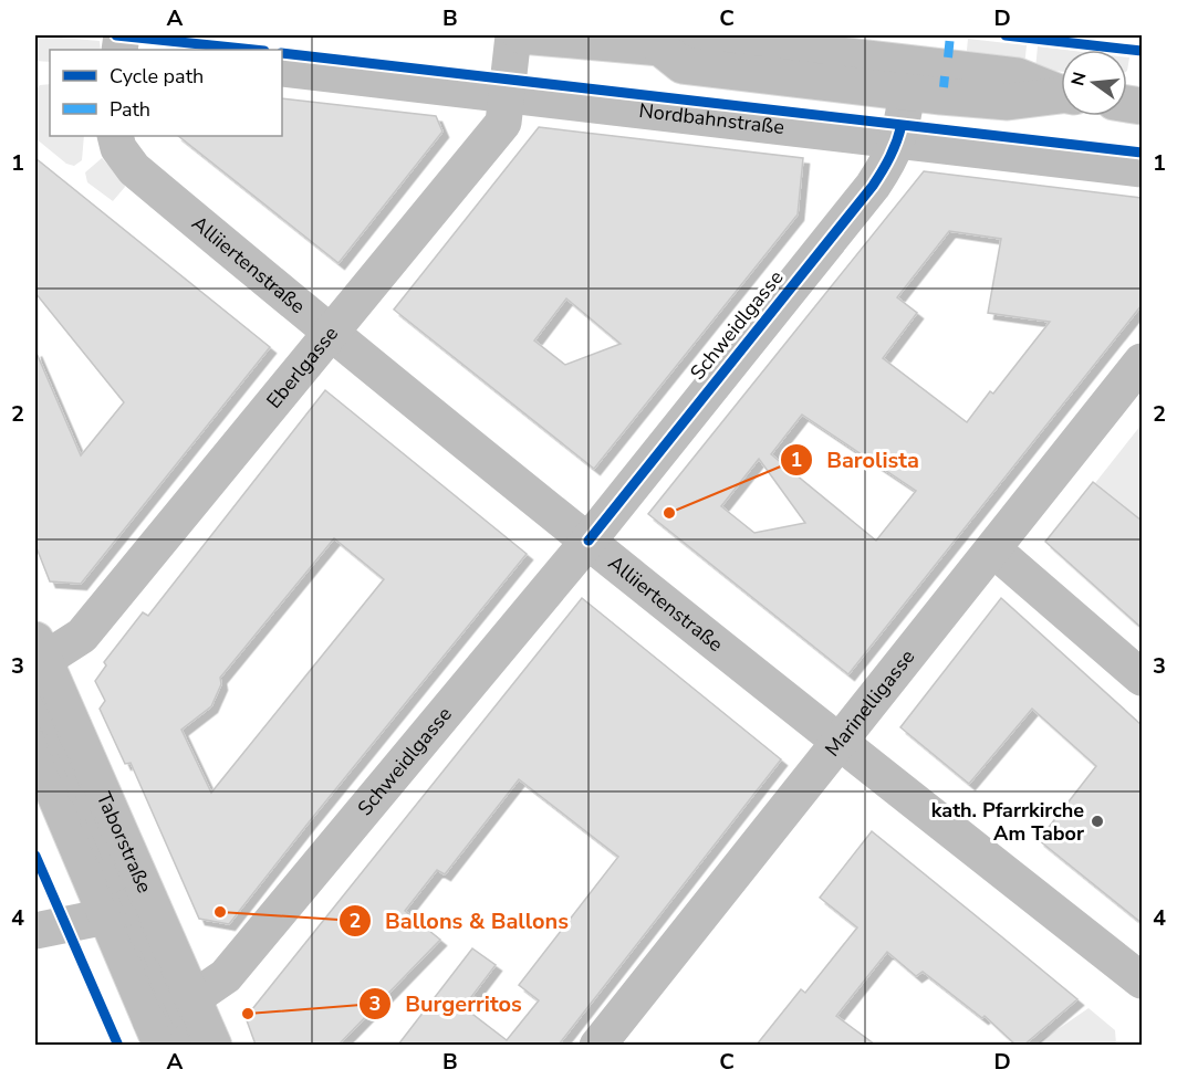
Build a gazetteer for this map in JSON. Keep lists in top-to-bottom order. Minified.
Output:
{"streets":{"street":["Nordbahnstraße","Alliiertenstraße","Schweidlgasse","Eberlgasse","Marinelligasse","Taborstraße"]},"crossings":[["Nordbahnstraße","Schweidlgasse"],["Nordbahnstraße","Eberlgasse"],["Alliiertenstraße","Schweidlgasse"],["Alliiertenstraße","Eberlgasse"],["Alliiertenstraße","Marinelligasse"],["Schweidlgasse","Taborstraße"],["Eberlgasse","Taborstraße"]],"places":["Barolista","kath. Pfarrkirche Am Tabor","Ballons & Ballons","Burgerritos"],"legend":["Cycle path","Path"],"north":"left","grid":{"columns":["A","B","C","D"],"rows":["1","2","3","4"]}}
